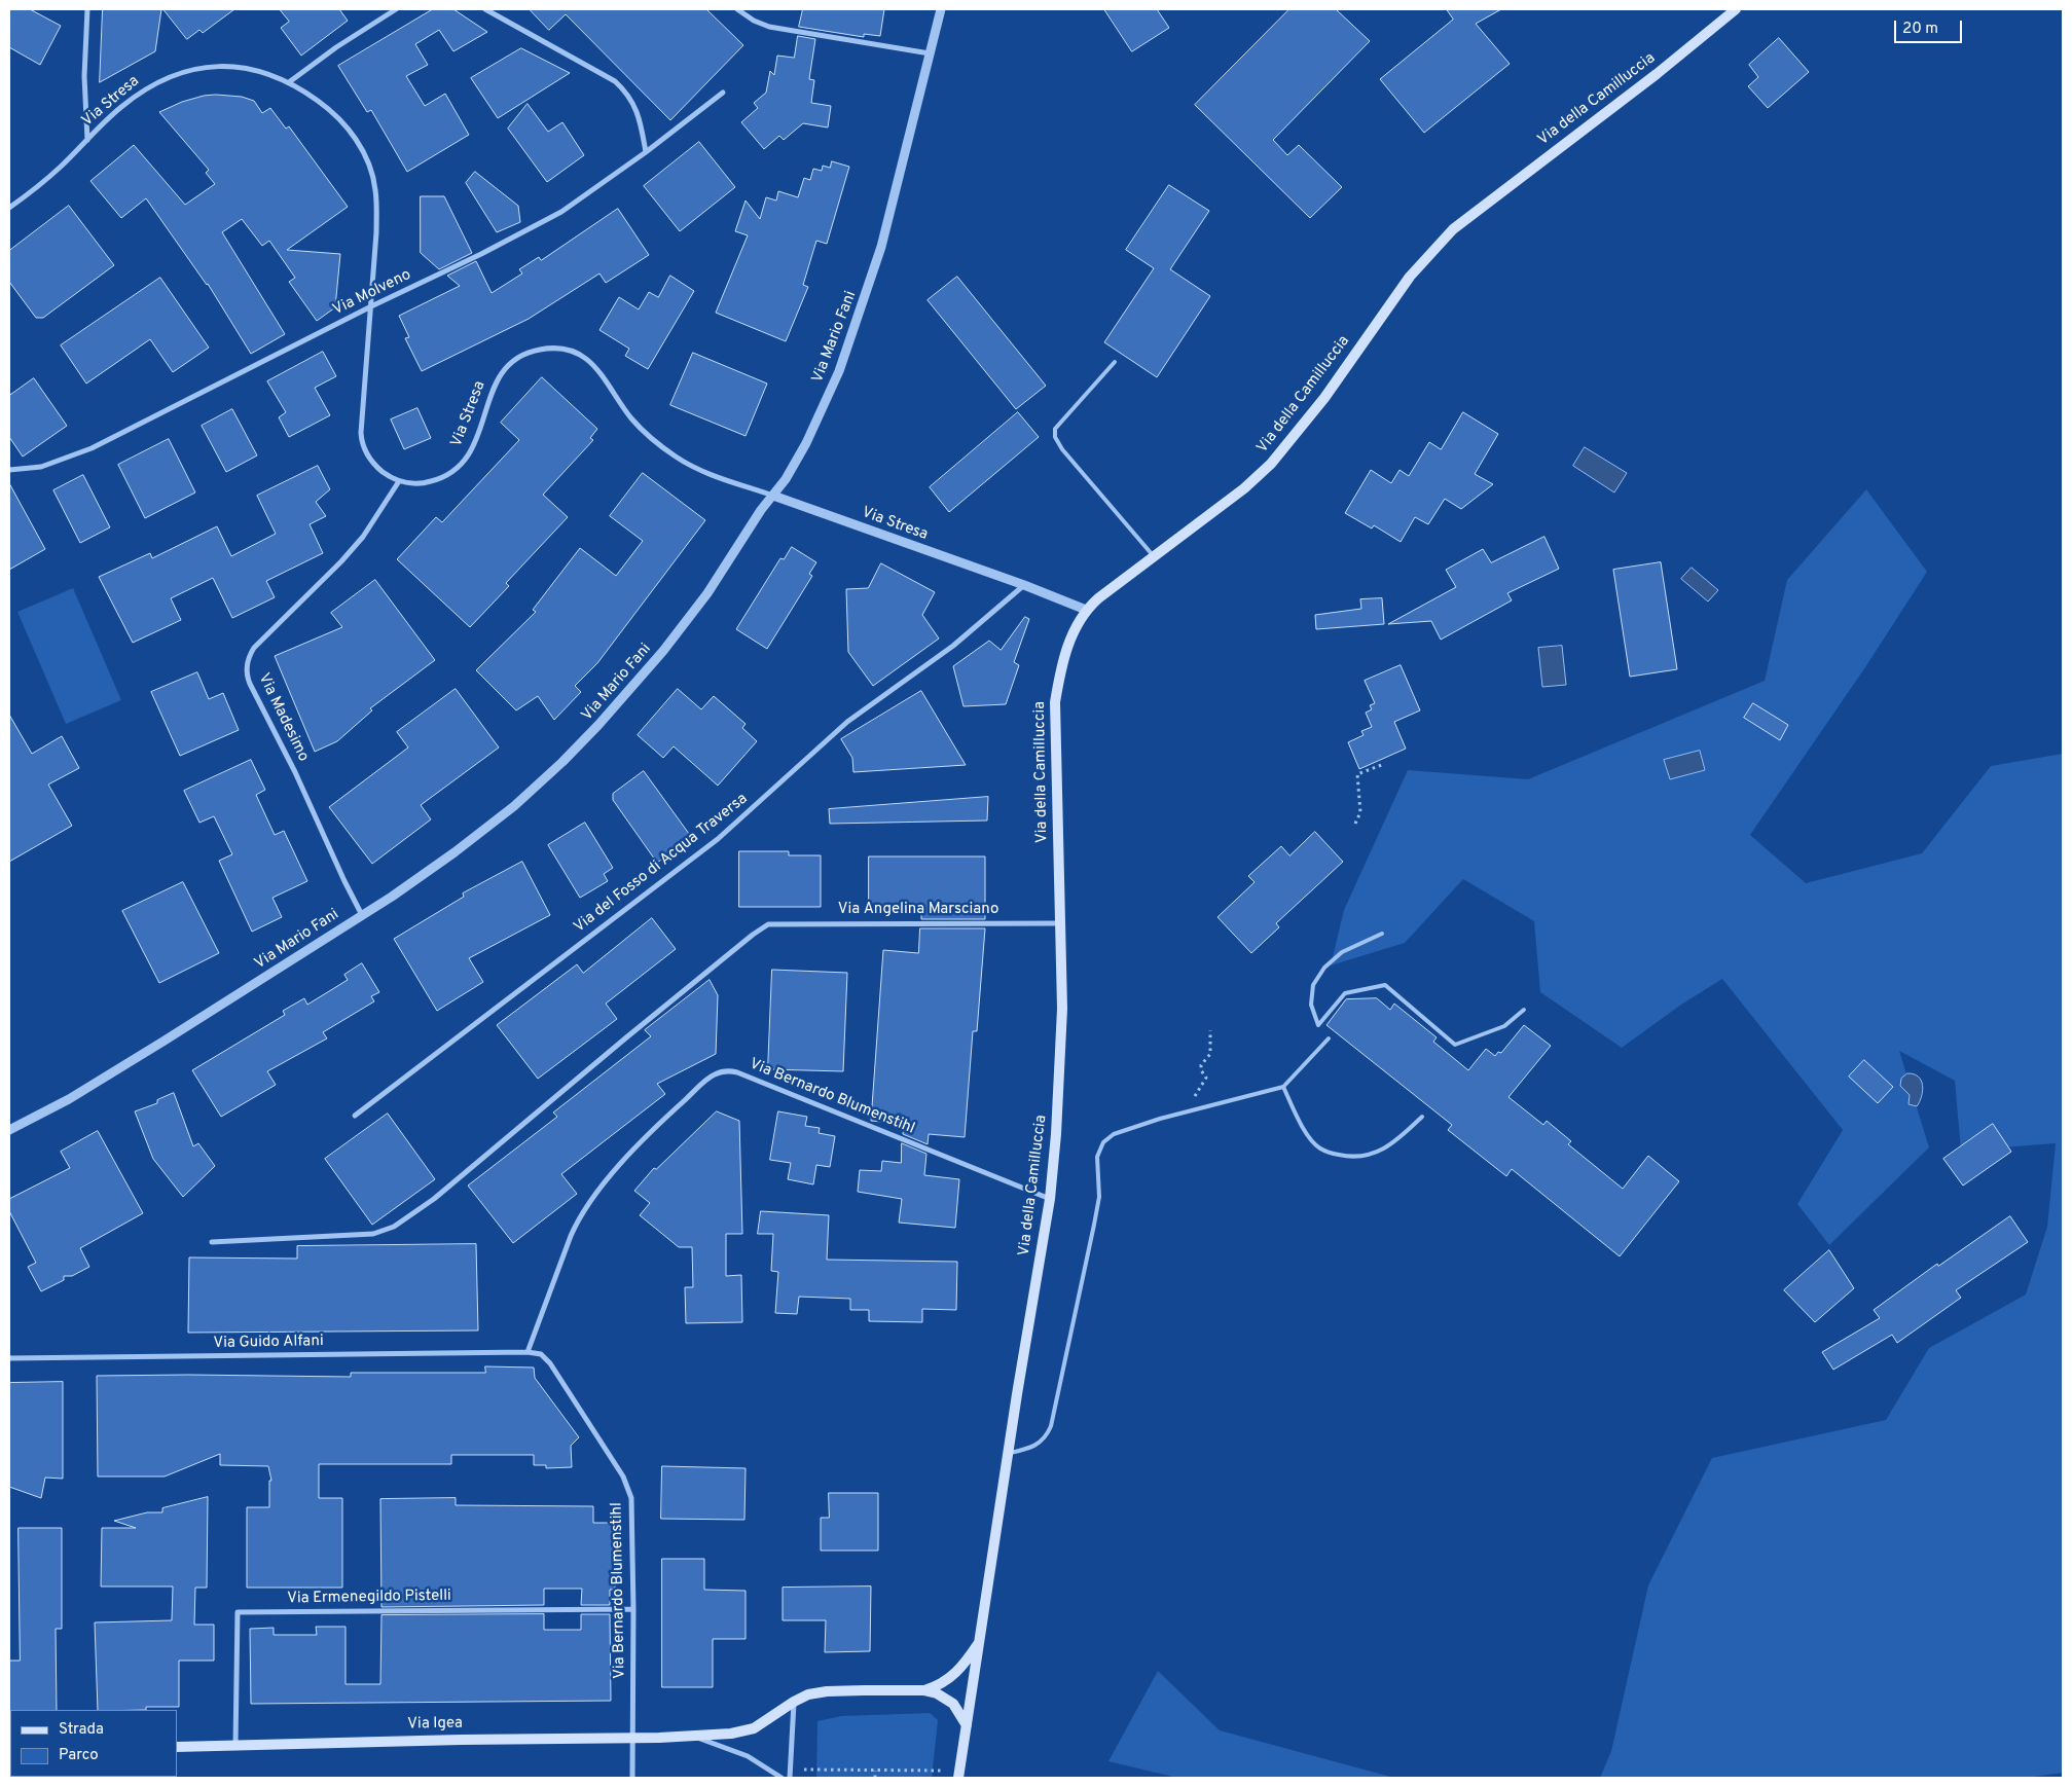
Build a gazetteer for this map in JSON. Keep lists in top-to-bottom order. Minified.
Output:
{"streets":{"main road":["Via della Camilluccia","Via Igea"],"street":["Via Stresa","Via Molveno","Via Mario Fani","Via Madesimo","Via del Fosso di Acqua Traversa","Via Angelina Marsciano","Via Bernardo Blumenstihl","Via Guido Alfani","Via Ermenegildo Pistelli"]},"crossings":[["Via della Camilluccia","Via Stresa"],["Via della Camilluccia","Via Angelina Marsciano"],["Via della Camilluccia","Via Bernardo Blumenstihl"],["Via della Camilluccia","Via Igea"],["Via Stresa","Via Molveno"],["Via Stresa","Via Mario Fani"],["Via Stresa","Via Madesimo"],["Via Stresa","Via del Fosso di Acqua Traversa"],["Via Mario Fani","Via Madesimo"],["Via Bernardo Blumenstihl","Via Guido Alfani"],["Via Bernardo Blumenstihl","Via Ermenegildo Pistelli"],["Via Bernardo Blumenstihl","Via Igea"],["Via Ermenegildo Pistelli","Via Igea"]],"legend":["Strada","Parco"],"scale_bar":"20 m"}
